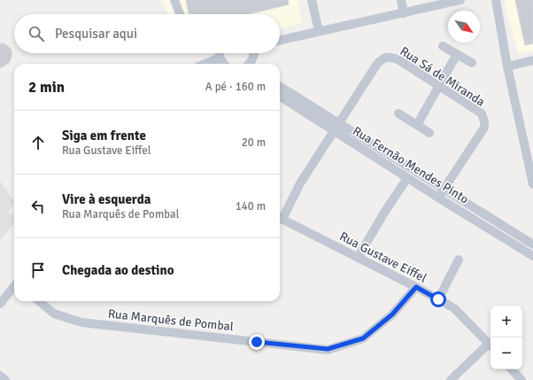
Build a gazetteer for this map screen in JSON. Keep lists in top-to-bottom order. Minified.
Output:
{"streets":{"street":["Rua Sá de Miranda","Rua Fernão Mendes Pinto","Rua Gustave Eiffel","Rua Marquês de Pombal"]},"crossings":[["Rua Sá de Miranda","Rua Fernão Mendes Pinto"],["Rua Gustave Eiffel","Rua Marquês de Pombal"]],"north":"bottom right","page":{"search":"Pesquisar aqui","heading":["2 min","A pé · 160 m"],"list":[["Siga em frente","Rua Gustave Eiffel","20 m"],["Vire à esquerda","Rua Marquês de Pombal","140 m"],"Chegada ao destino"],"map_buttons":["+","−"]}}
